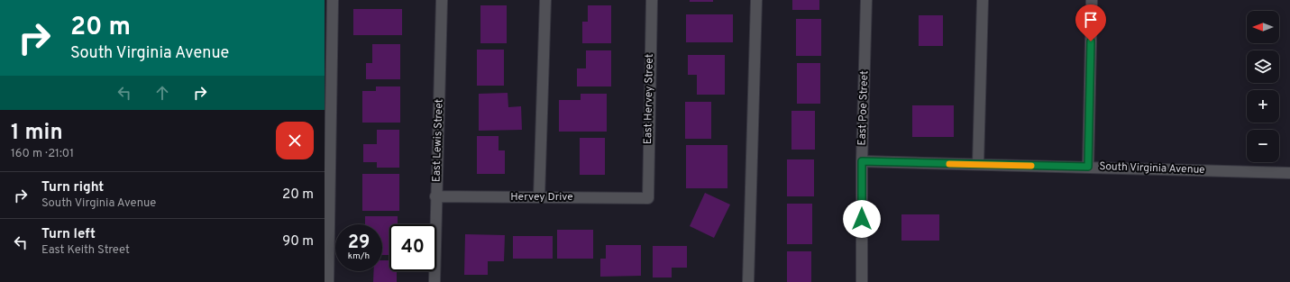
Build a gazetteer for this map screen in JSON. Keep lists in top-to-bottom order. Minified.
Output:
{"streets":{"street":["East Hervey Street","East Poe Street","East Lewis Street","South Virginia Avenue","Hervey Drive"]},"crossings":[["East Hervey Street","Hervey Drive"],["East Poe Street","South Virginia Avenue"],["East Lewis Street","Hervey Drive"]],"north":"left","page":{"turn":["20 m","South Virginia Avenue"],"map_buttons":["+","−"],"heading":["1 min","160 m · 21:01"],"list":[{"name":"Turn right","note":"South Virginia Avenue","value":"20 m"},{"name":"Turn left","note":"East Keith Street","value":"90 m"}],"speed":"29 km/h","limit":"40"}}
